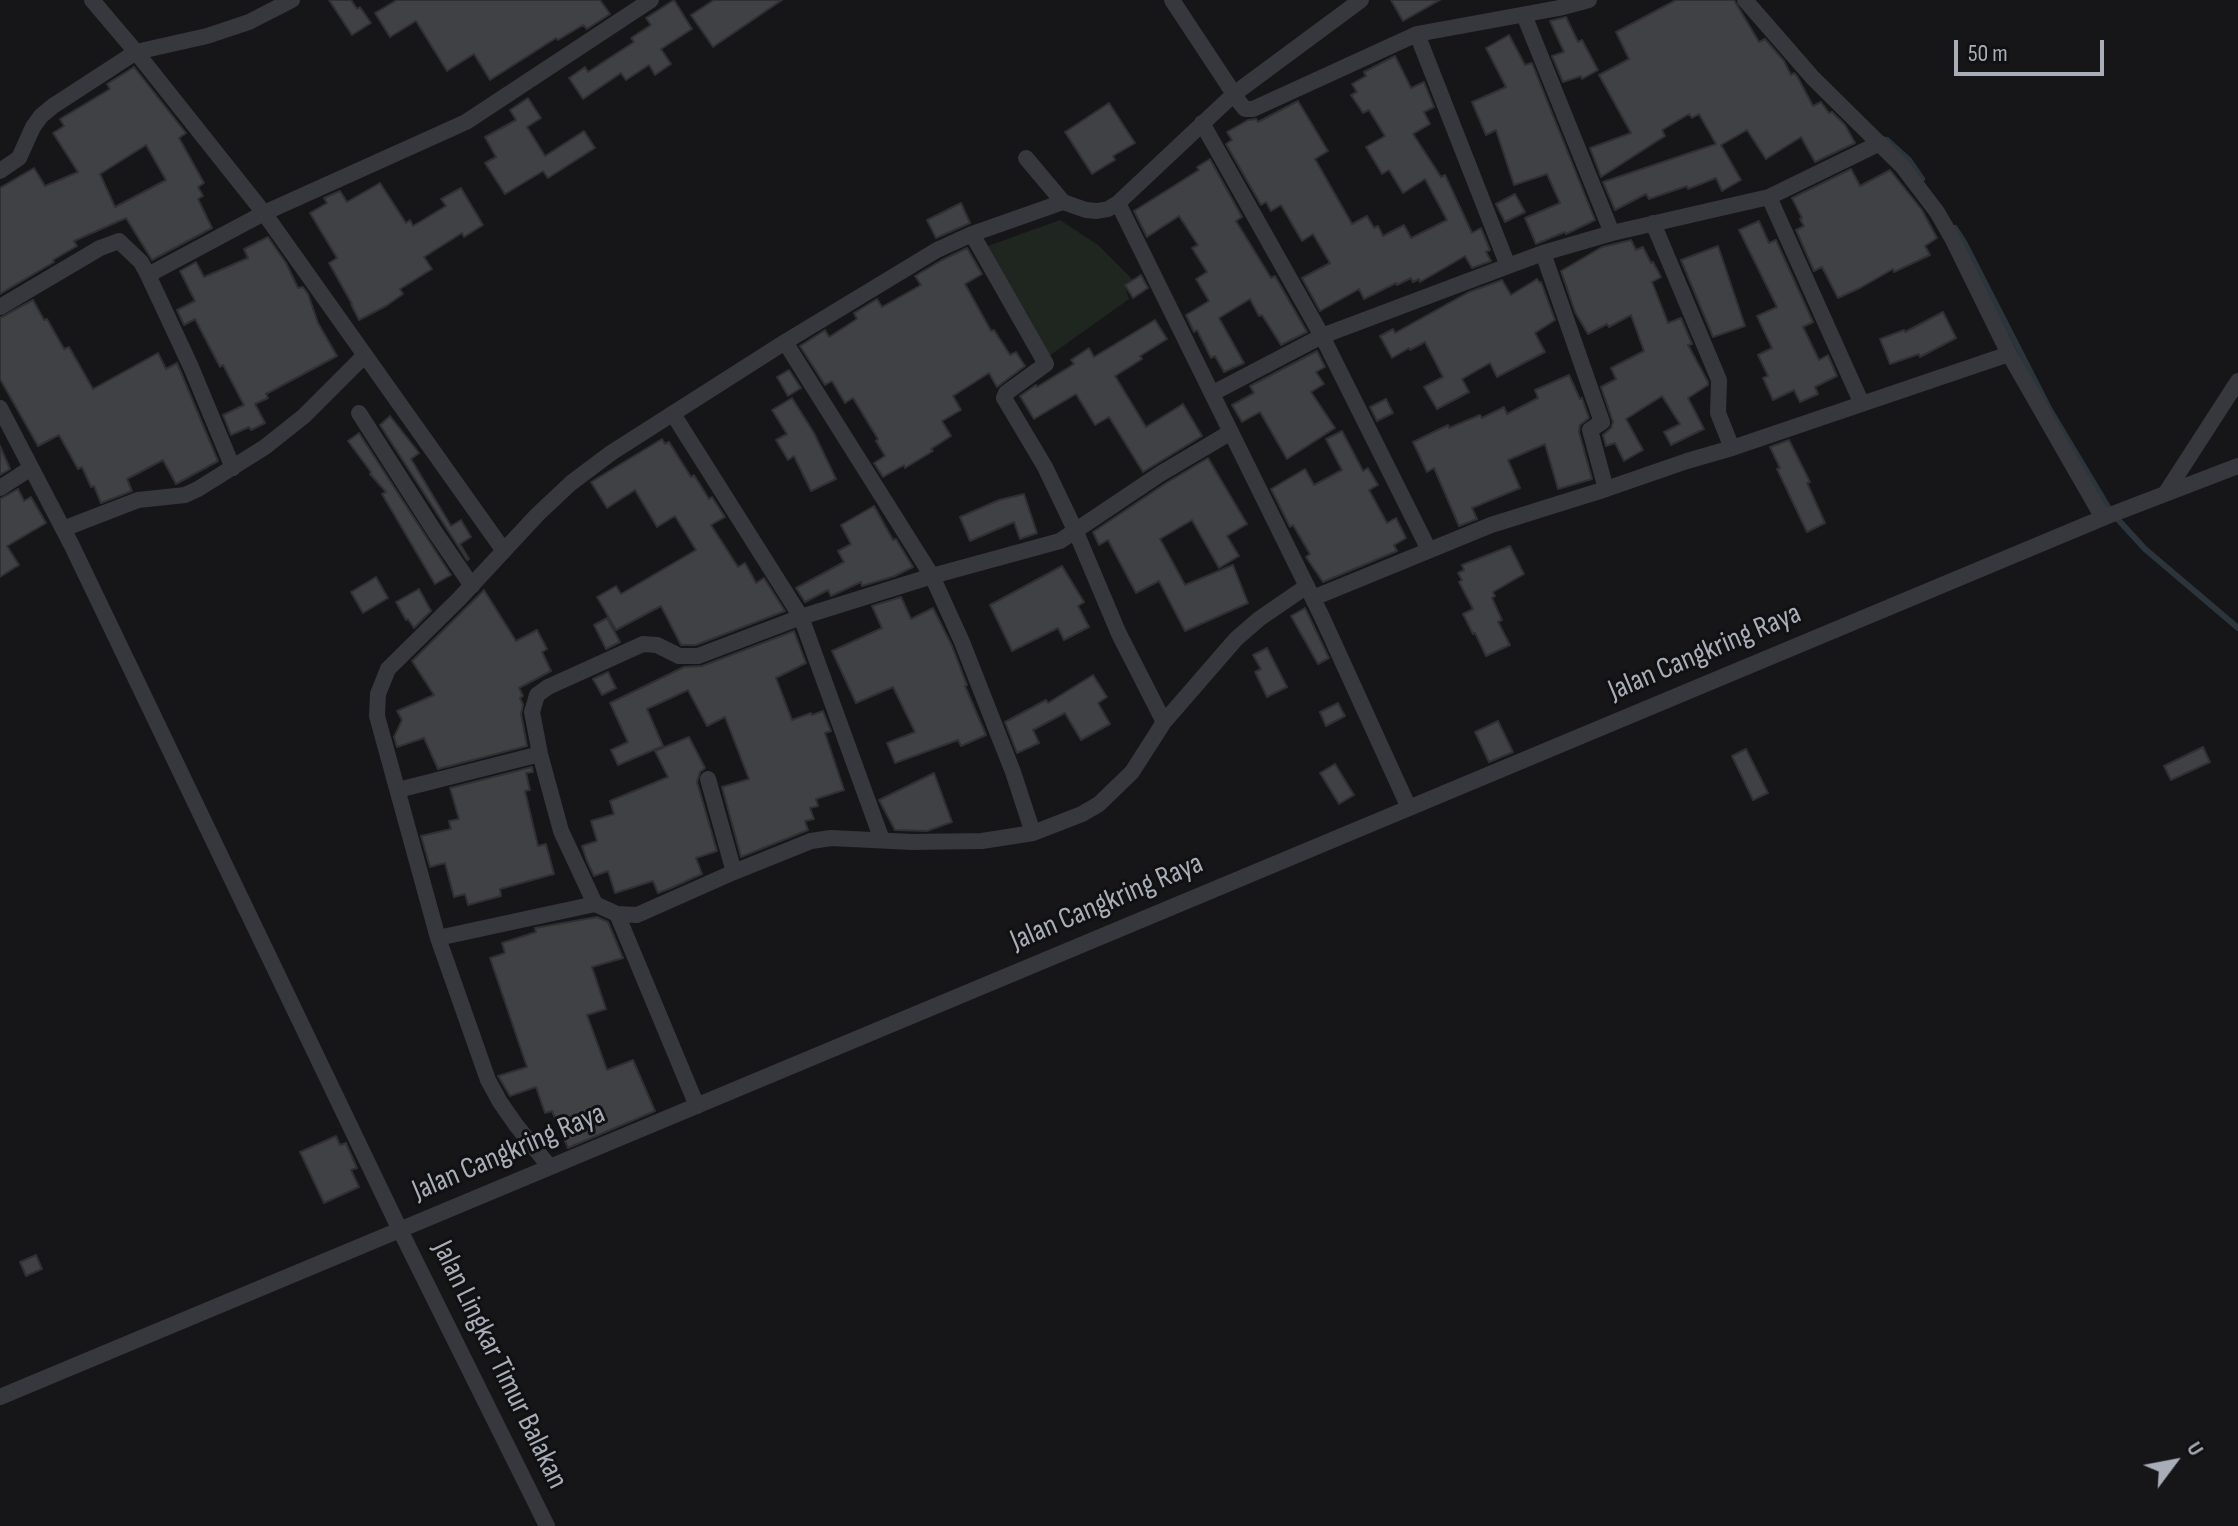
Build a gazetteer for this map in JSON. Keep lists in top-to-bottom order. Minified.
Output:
{"streets":{"street":["Jalan Cangkring Raya","Jalan Lingkar Timur Balakan"]},"crossings":[["Jalan Cangkring Raya","Jalan Lingkar Timur Balakan"]],"scale_bar":"50 m","north":"top right"}
